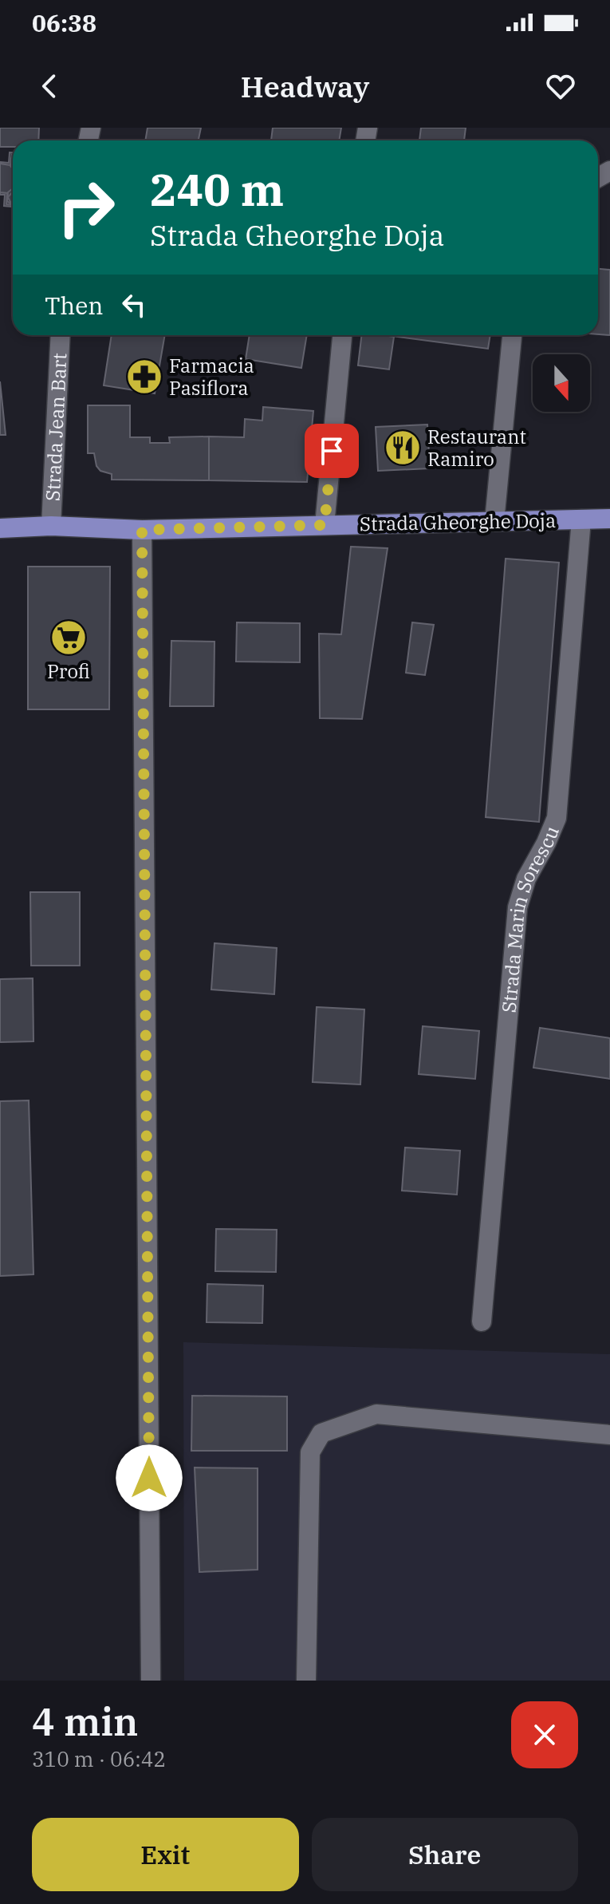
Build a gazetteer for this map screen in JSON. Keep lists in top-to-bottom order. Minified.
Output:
{"streets":{"main road":["Strada Gheorghe Doja"],"street":["Strada Jean Bart","Strada Marin Sorescu"]},"crossings":[["Strada Jean Bart","Strada Gheorghe Doja"],["Strada Gheorghe Doja","Strada Marin Sorescu"]],"places":{"pharmacy":["Farmacia Pasiflora"],"restaurant":["Restaurant Ramiro"],"supermarket":["Profi"]},"north":"bottom","page":{"status":"06:38","header":"Headway","turn":["240 m","Strada Gheorghe Doja"],"then":"Then","heading":["4 min","310 m · 06:42"],"buttons":["Exit","Share"]}}
